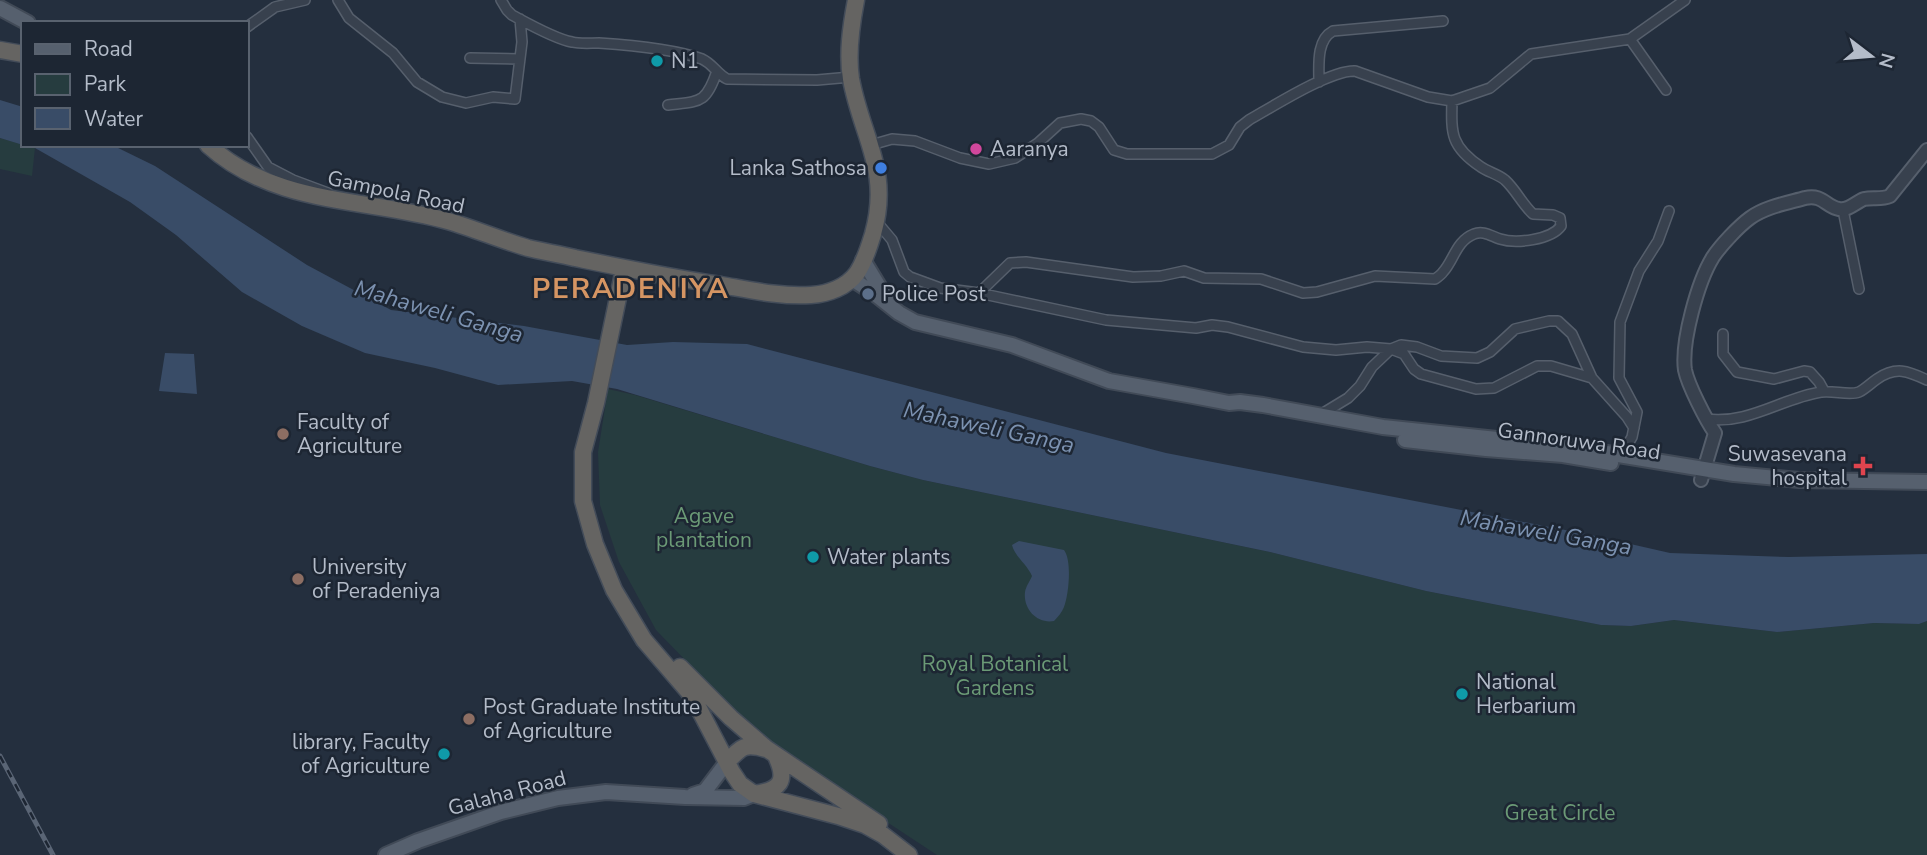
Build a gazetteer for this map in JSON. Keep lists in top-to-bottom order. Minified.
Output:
{"streets":{"highway":["Gampola Road"],"main road":["Gannoruwa Road","Galaha Road"]},"crossings":[["Gampola Road","Gannoruwa Road"]],"districts":["PERADENIYA"],"water":["Mahaweli Ganga"],"parks":["Agave plantation","Royal Botanical Gardens","Great Circle"],"places":{"other":["N1","Aaranya","Lanka Sathosa","Police Post","Faculty of Agriculture","Water plants","University of Peradeniya","National Herbarium","Post Graduate Institute of Agriculture","library, Faculty of Agriculture"],"health":["Suwasevana hospital"]},"legend":["Road","Park","Water"],"north":"right"}
